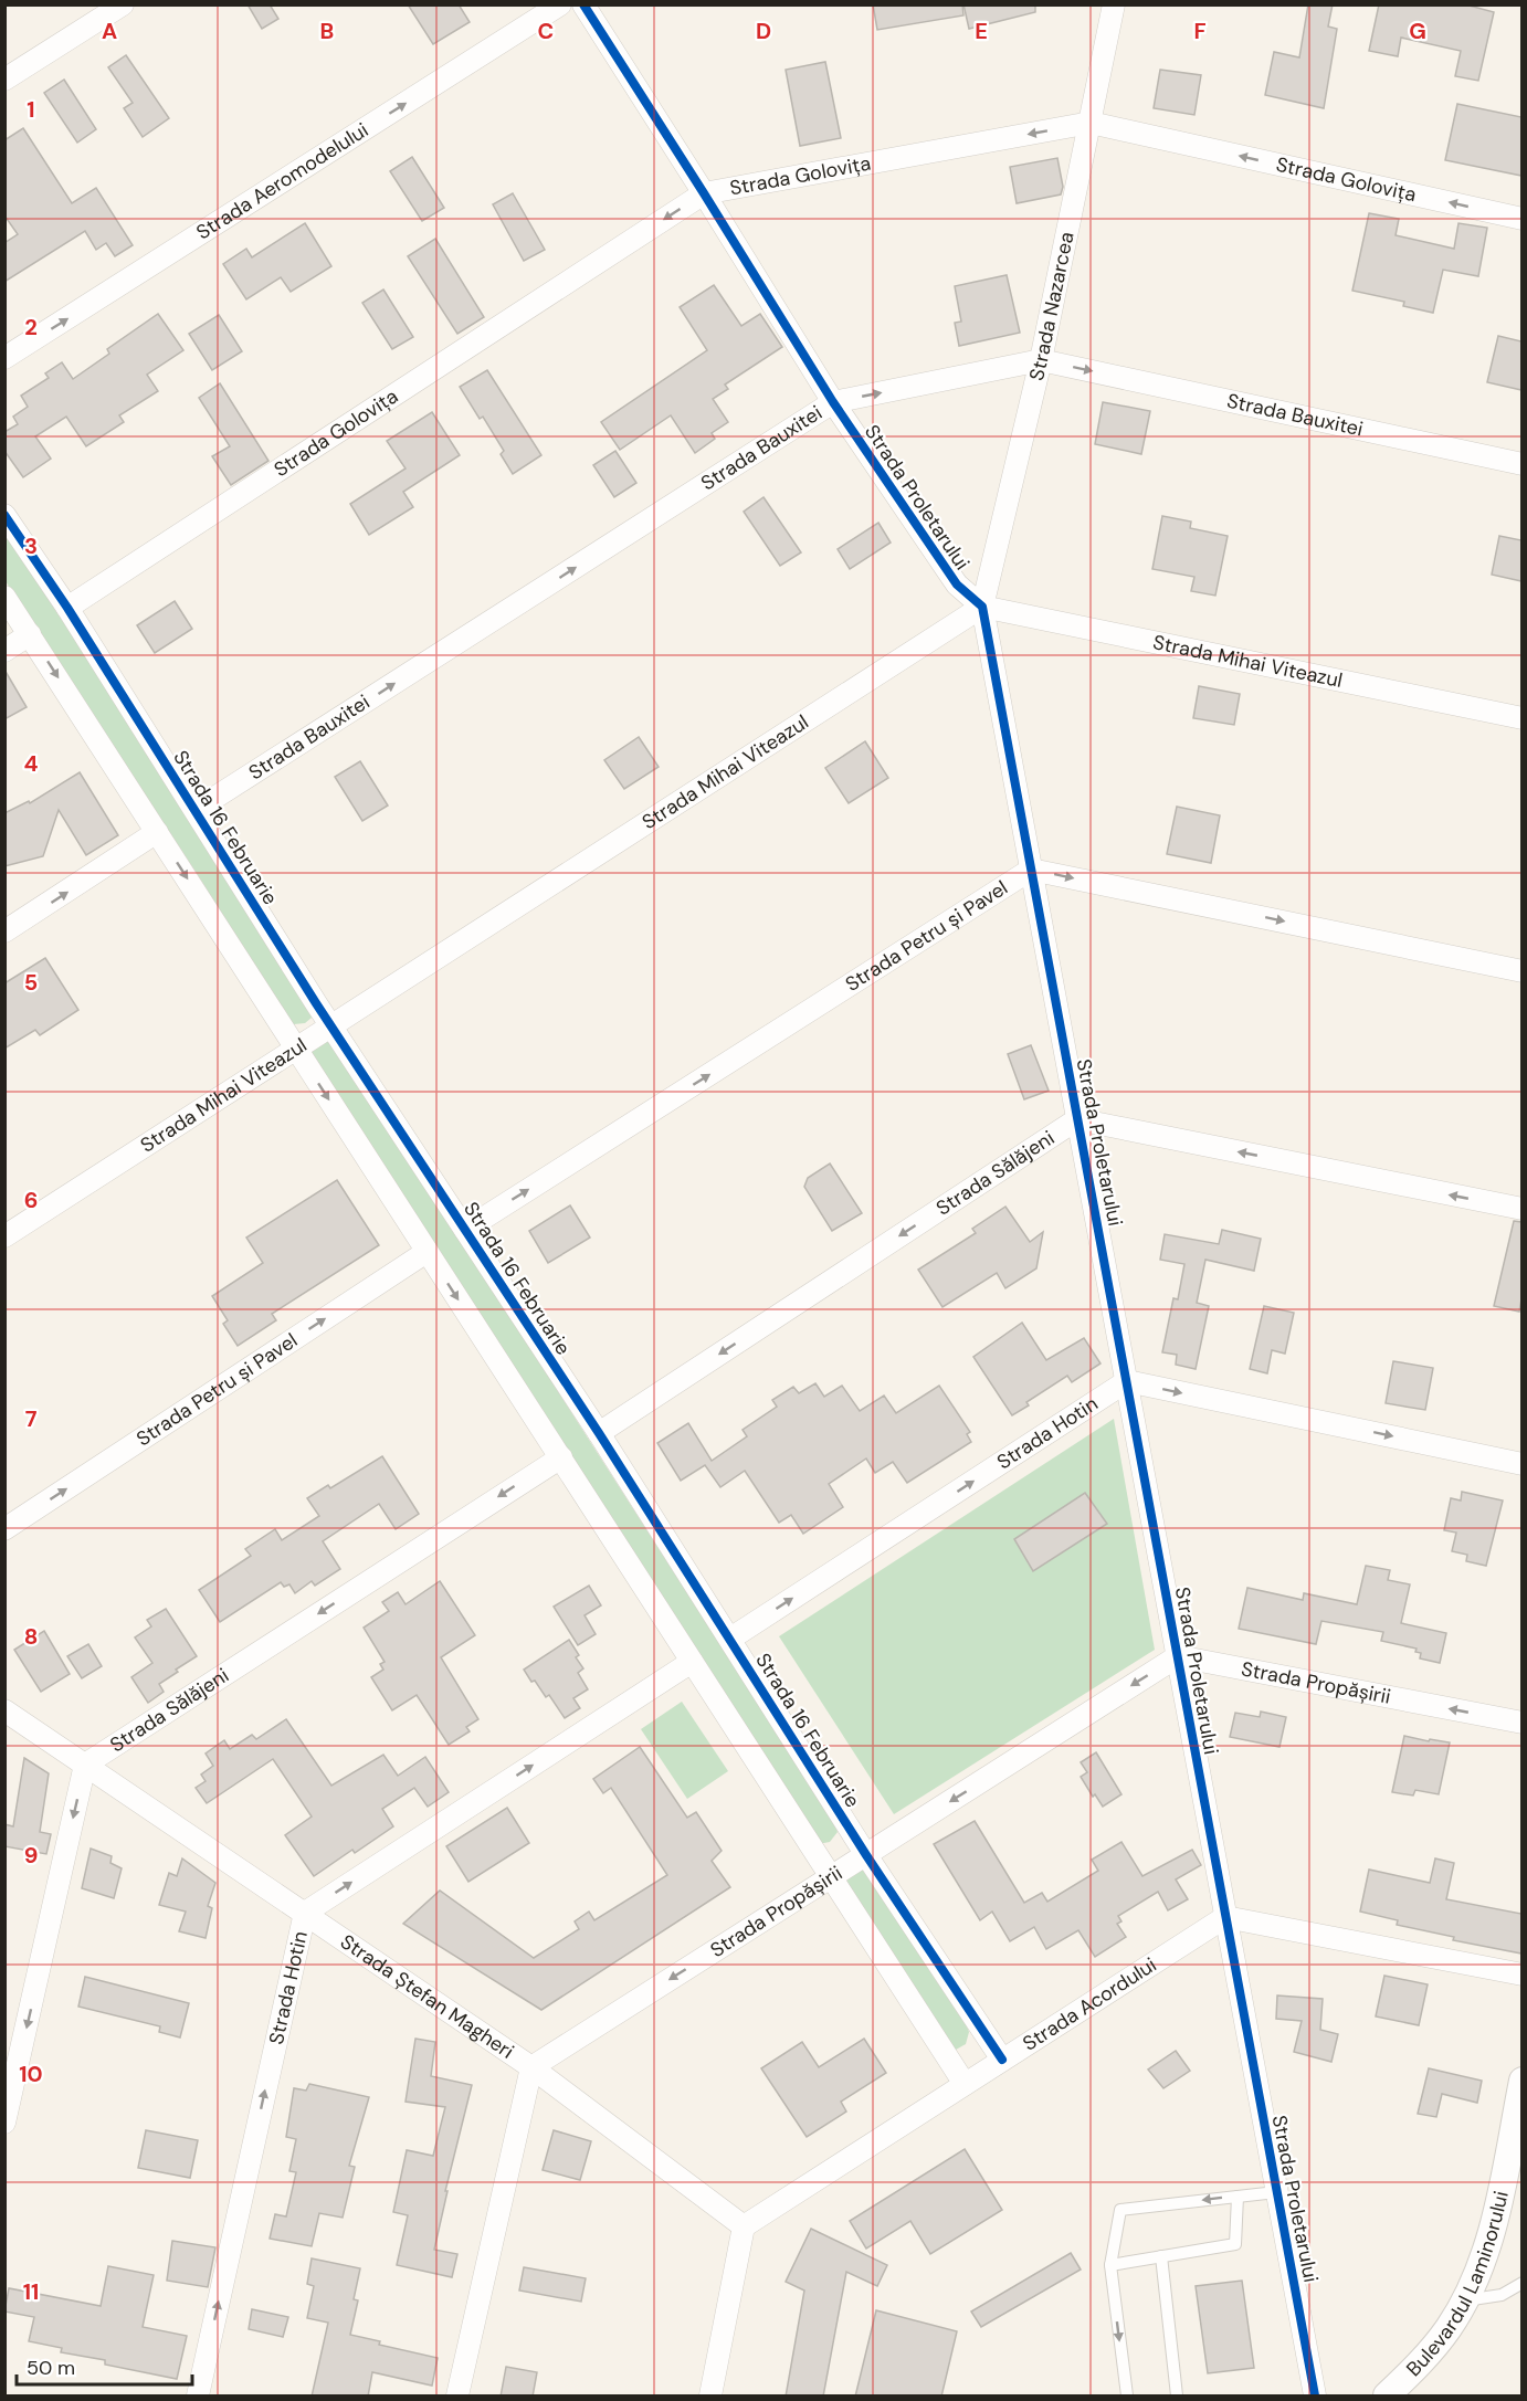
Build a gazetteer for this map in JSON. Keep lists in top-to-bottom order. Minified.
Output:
{"streets":{"street":["Strada Golovița","Strada Aeromodelului","Strada Nazarcea","Strada Bauxitei","Strada Proletarului","Strada Mihai Viteazul","Strada 16 Februarie","Strada Petru și Pavel","Strada Sălăjeni","Strada Hotin","Strada Propășirii","Strada Ștefan Magheri","Strada Acordului","Bulevardul Laminorului"]},"crossings":[["Strada Golovița","Strada Nazarcea"],["Strada Golovița","Strada Proletarului"],["Strada Golovița","Strada 16 Februarie"],["Strada Nazarcea","Strada Bauxitei"],["Strada Nazarcea","Strada Proletarului"],["Strada Nazarcea","Strada Mihai Viteazul"],["Strada Bauxitei","Strada Proletarului"],["Strada Bauxitei","Strada 16 Februarie"],["Strada Proletarului","Strada Mihai Viteazul"],["Strada Proletarului","Strada Petru și Pavel"],["Strada Proletarului","Strada Sălăjeni"],["Strada Proletarului","Strada Hotin"],["Strada Proletarului","Strada Propășirii"],["Strada Proletarului","Strada Acordului"],["Strada Mihai Viteazul","Strada 16 Februarie"],["Strada 16 Februarie","Strada Petru și Pavel"],["Strada 16 Februarie","Strada Sălăjeni"],["Strada 16 Februarie","Strada Hotin"],["Strada 16 Februarie","Strada Propășirii"],["Strada 16 Februarie","Strada Acordului"],["Strada Sălăjeni","Strada Ștefan Magheri"],["Strada Hotin","Strada Ștefan Magheri"],["Strada Propășirii","Strada Ștefan Magheri"],["Strada Ștefan Magheri","Strada Acordului"]],"one_way":["Strada Golovița","Strada Aeromodelului","Strada Bauxitei","Strada Petru și Pavel","Strada Sălăjeni","Strada Hotin","Strada Propășirii"],"scale_bar":"50 m","grid":{"columns":["A","B","C","D","E","F","G"],"rows":["1","2","3","4","5","6","7","8","9","10","11"]}}
